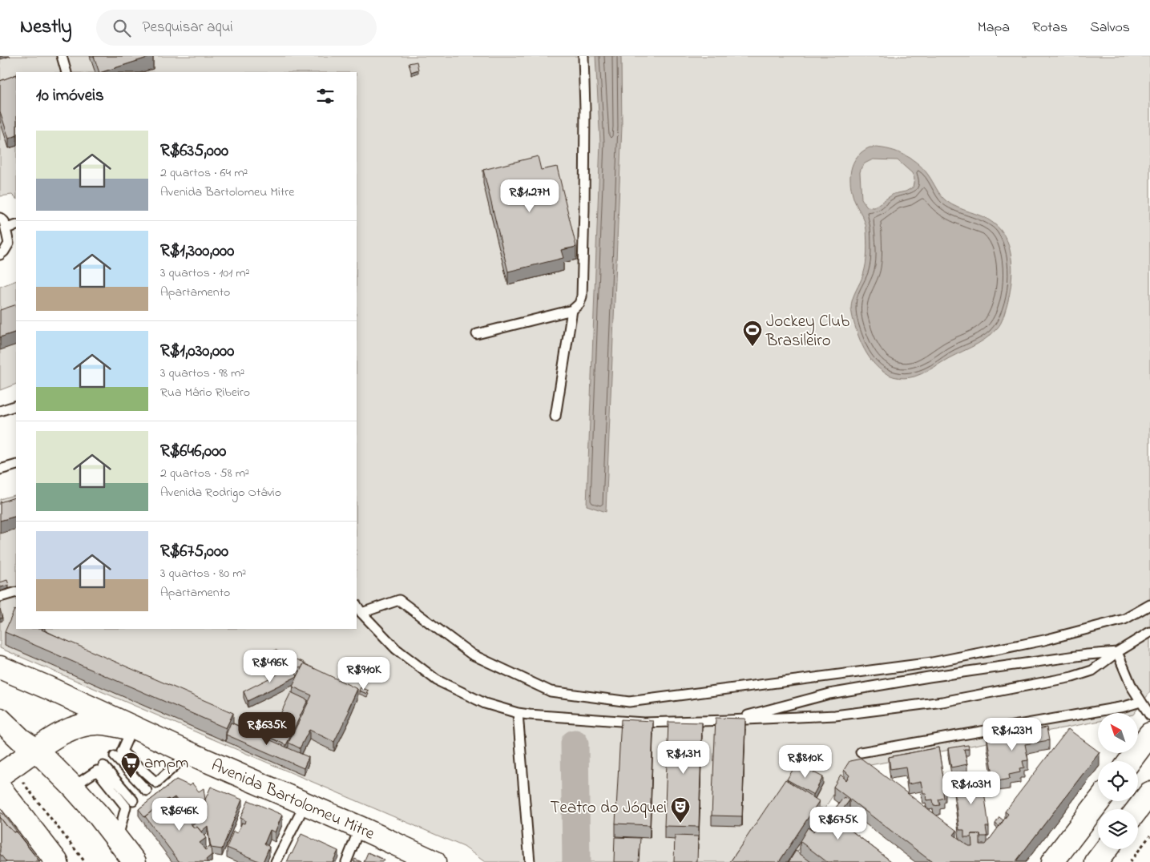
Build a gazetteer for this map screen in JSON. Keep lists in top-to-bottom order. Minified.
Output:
{"streets":{"main road":["Avenida Bartolomeu Mitre"]},"places":{"sports":["Jockey Club Brasileiro"],"supermarket":["ampm"],"theatre":["Teatro do Jóquei"]},"north":"top left","page":{"header":"Nestly","search":"Pesquisar aqui","nav":["Mapa","Rotas","Salvos"],"heading":"10 imóveis","list":[{"name":"R$635,000","note":"2 quartos · 64 m² · Avenida Bartolomeu Mitre"},{"name":"R$1,300,000","note":"3 quartos · 101 m² · Apartamento"},{"name":"R$1,030,000","note":"3 quartos · 98 m² · Rua Mário Ribeiro"},{"name":"R$646,000","note":"2 quartos · 58 m² · Avenida Rodrigo Otávio"},{"name":"R$675,000","note":"3 quartos · 80 m² · Apartamento"}],"price":["R$1.27M","R$496K","R$910K","R$635K","R$1.23M","R$1.3M","R$810K","R$1.03M","R$646K","R$675K"]}}
